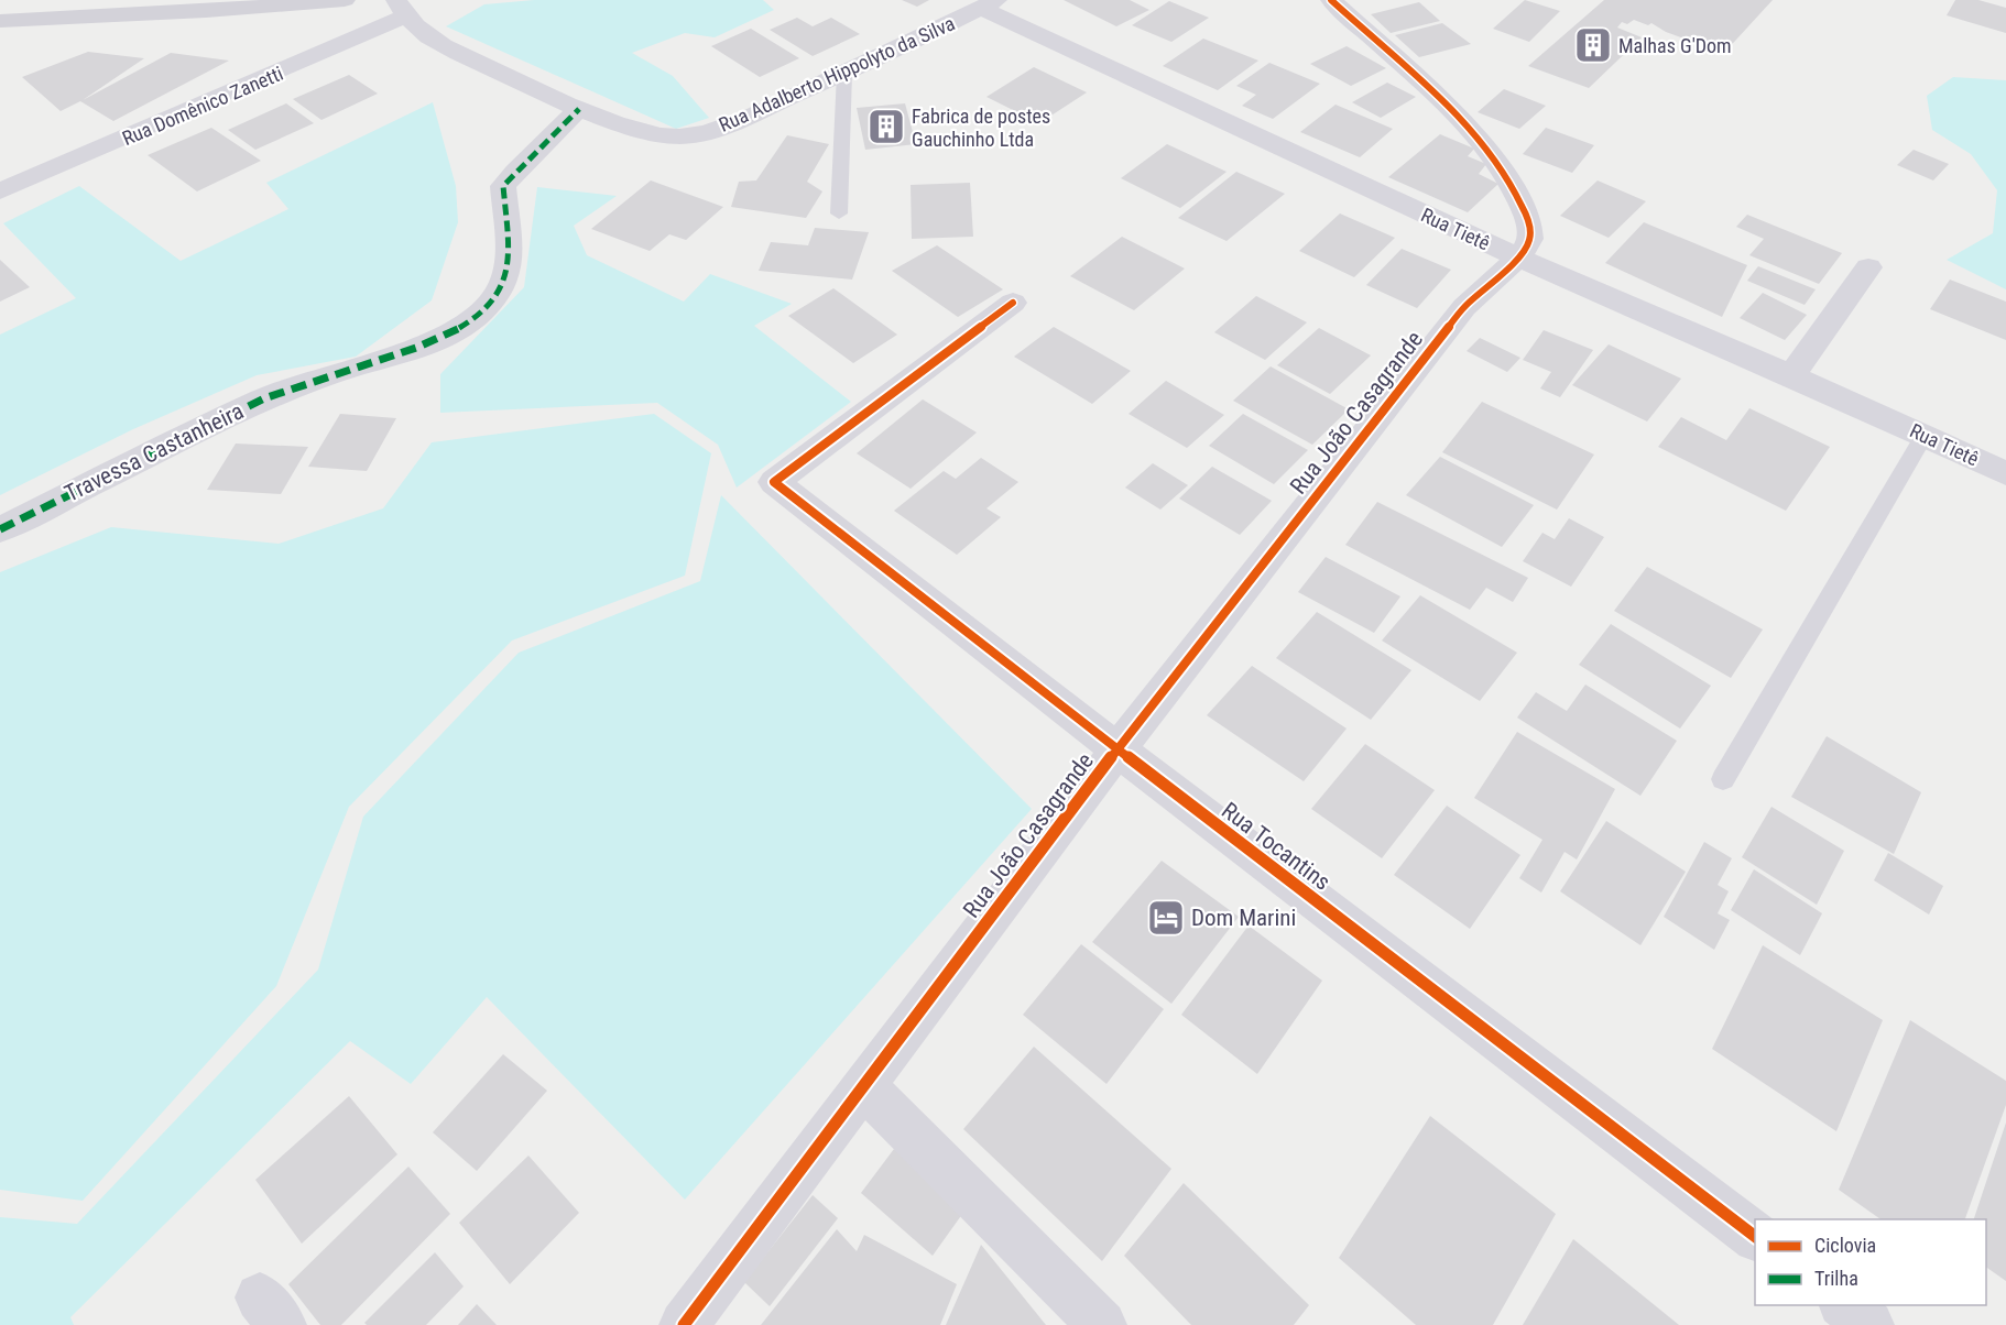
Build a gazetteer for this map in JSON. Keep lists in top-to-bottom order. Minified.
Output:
{"streets":{"street":["Rua Adalberto Hippolyto da Silva","Rua Domênico Zanetti","Rua Tietê","Rua João Casagrande","Travessa Castanheira","Rua Tocantins"]},"crossings":[["Rua Adalberto Hippolyto da Silva","Rua Domênico Zanetti"],["Rua Adalberto Hippolyto da Silva","Rua Tietê"],["Rua Adalberto Hippolyto da Silva","Travessa Castanheira"],["Rua Tietê","Rua João Casagrande"],["Rua João Casagrande","Rua Tocantins"]],"places":{"building":["Malhas G'Dom","Fabrica de postes Gauchinho Ltda"],"hotel":["Dom Marini"]},"legend":["Ciclovia","Trilha"]}
